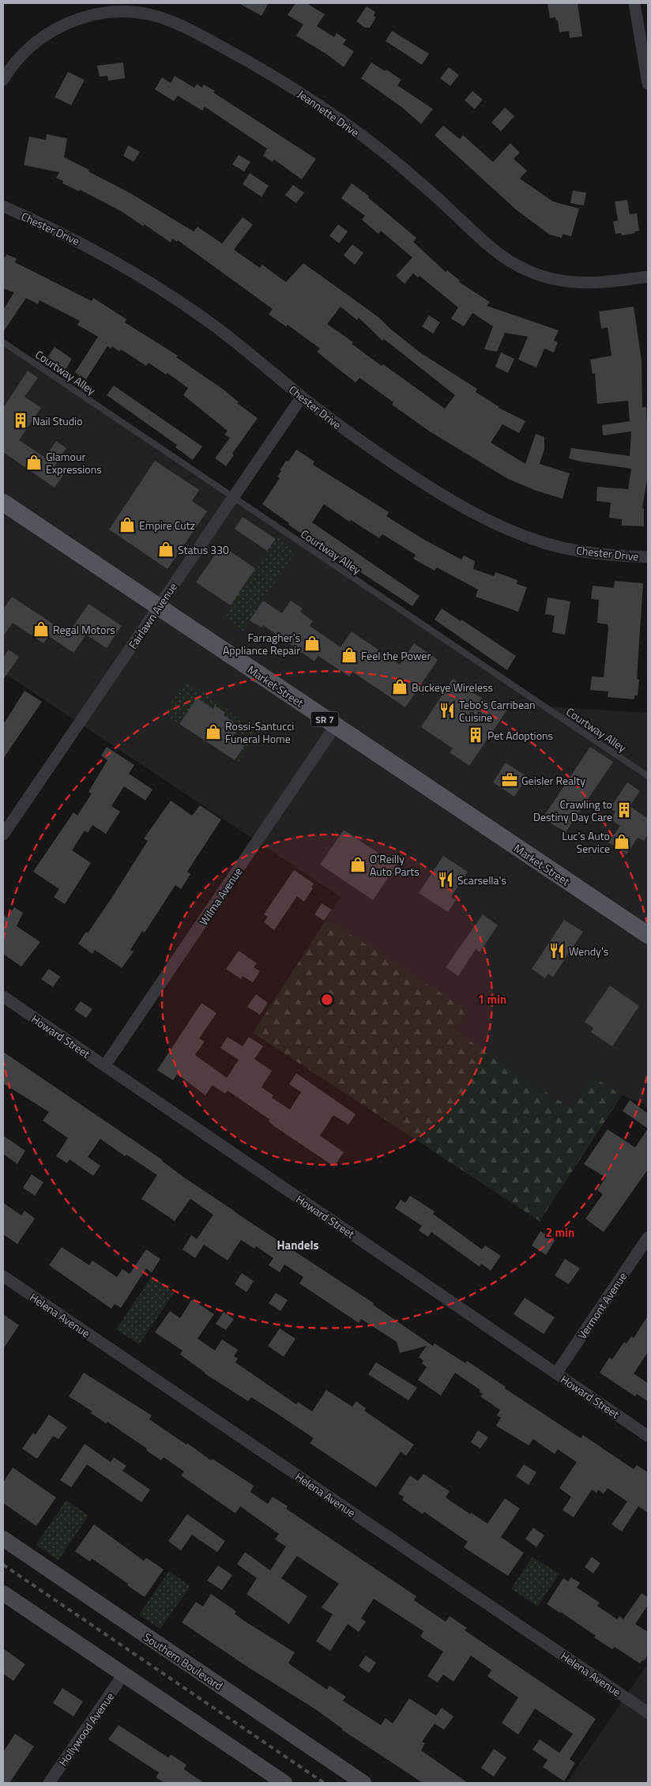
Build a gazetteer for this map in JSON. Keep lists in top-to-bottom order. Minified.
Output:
{"streets":{"main road":["Market Street","SR 7"],"street":["Jeannette Drive","Chester Drive","Fairlawn Avenue","Wilma Avenue","Howard Street","Vermont Avenue","Helena Avenue","Southern Boulevard","Hollywood Avenue"],"lane":["Courtway Alley"]},"crossings":[["Chester Drive","Fairlawn Avenue"],["Courtway Alley","Fairlawn Avenue"],["Fairlawn Avenue","Market Street"],["Market Street","Wilma Avenue"],["Wilma Avenue","Howard Street"],["Howard Street","Vermont Avenue"]],"districts":["Handels"],"places":{"building":["Nail Studio","Pet Adoptions","Crawling to Destiny Day Care"],"shop":["Glamour Expressions","Empire Cutz","Status 330","Regal Motors","Farragher's Appliance Repair","Feel the Power","Buckeye Wireless","Rossi-Santucci Funeral Home","Luc's Auto Service","O'Reilly Auto Parts"],"restaurant":["Tebo's Carribean Cuisine","Scarsella's","Wendy's"],"office":["Geisler Realty"]},"rings":["1 min","2 min"]}
